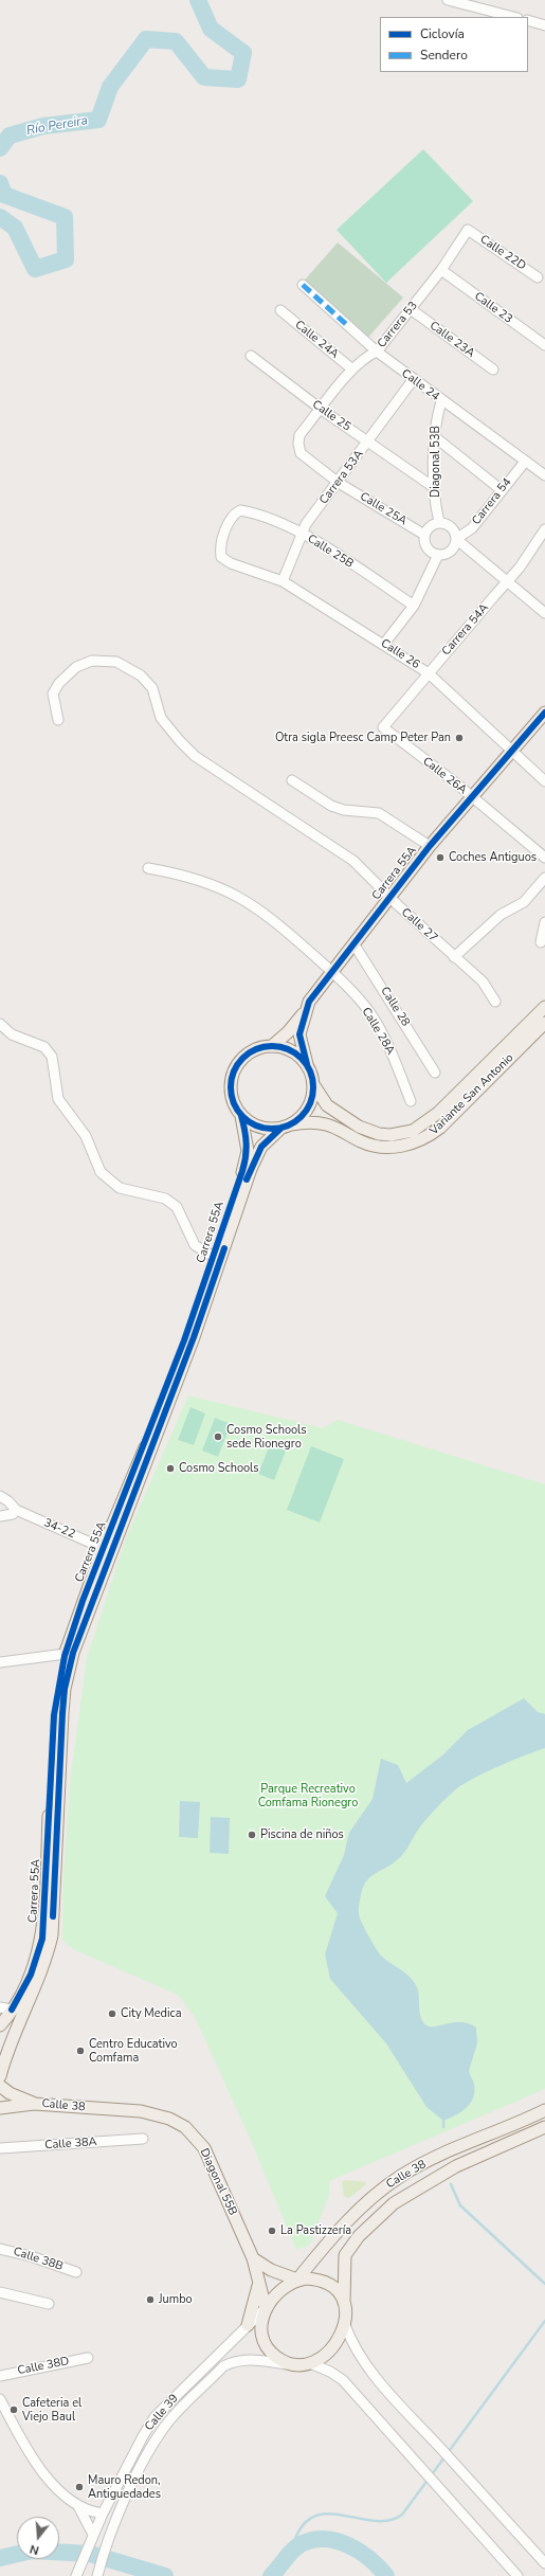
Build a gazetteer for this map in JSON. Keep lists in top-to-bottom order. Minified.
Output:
{"streets":{"main road":["Carrera 55A","Variante San Antonio","Calle 38","Diagonal 55B"],"street":["Calle 22D","Calle 23","Carrera 53","Calle 24A","Calle 23A","Calle 24","Calle 25","Diagonal 53B","Carrera 53A","Carrera 54","Calle 25A","Calle 25B","Carrera 54A","Calle 26","Calle 26A","Calle 27","Calle 28","Calle 28A","34-22","Calle 38A","Calle 38B","Calle 38D","Calle 39"]},"crossings":[["Calle 22D","Carrera 53"],["Calle 23","Carrera 53"],["Carrera 53","Calle 24A"],["Carrera 53","Calle 23A"],["Carrera 53","Calle 24"],["Carrera 53","Calle 25"],["Carrera 53","Calle 25A"],["Calle 24","Diagonal 53B"],["Calle 24","Carrera 53A"],["Calle 24","Carrera 54"],["Calle 25","Diagonal 53B"],["Calle 25","Carrera 53A"],["Diagonal 53B","Carrera 54"],["Diagonal 53B","Calle 25A"],["Carrera 53A","Calle 25A"],["Carrera 53A","Calle 25B"],["Carrera 53A","Calle 26"],["Carrera 54","Calle 25A"],["Calle 25B","Calle 26"],["Carrera 54A","Calle 26"],["Carrera 54A","Calle 26A"],["Calle 26","Carrera 55A"],["Calle 26A","Carrera 55A"],["Carrera 55A","Calle 27"],["Carrera 55A","Calle 28"],["Carrera 55A","Calle 28A"],["Carrera 55A","Variante San Antonio"],["Carrera 55A","34-22"],["Calle 38","Diagonal 55B"],["Calle 38","Calle 39"],["Diagonal 55B","Calle 39"]],"water":["Río Pereira"],"parks":["Parque Recreativo Comfama Rionegro"],"places":["Otra sigla Preesc Camp Peter Pan","Coches Antiguos","Cosmo Schools sede Rionegro","Cosmo Schools","Piscina de niños","City Medica","Centro Educativo Comfama","La Pastizzería","Jumbo","Cafeteria el Viejo Baul","Mauro Redon, Antiguedades"],"legend":["Ciclovía","Sendero"],"north":"bottom"}
